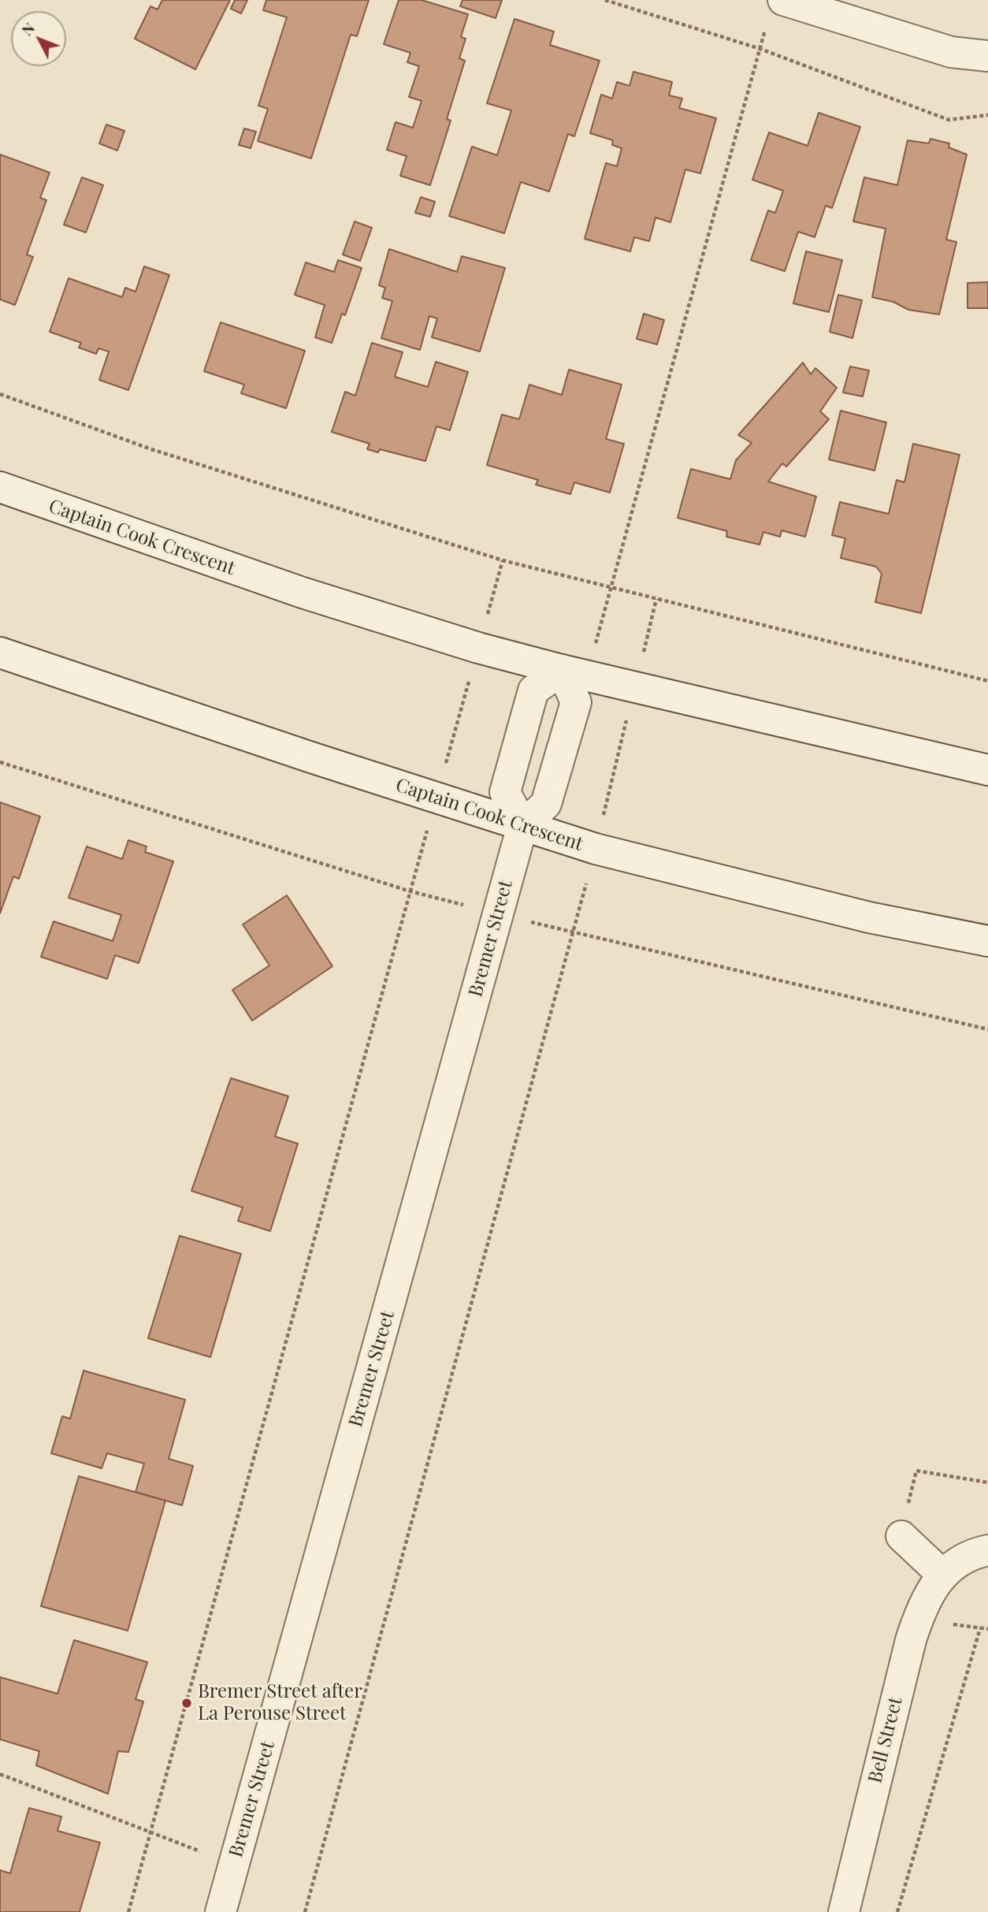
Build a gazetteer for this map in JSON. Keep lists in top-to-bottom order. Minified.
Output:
{"streets":{"street":["Captain Cook Crescent","Bremer Street","Bell Street"]},"crossings":[["Captain Cook Crescent","Bremer Street"]],"places":["Bremer Street after La Perouse Street"],"north":"top left"}
